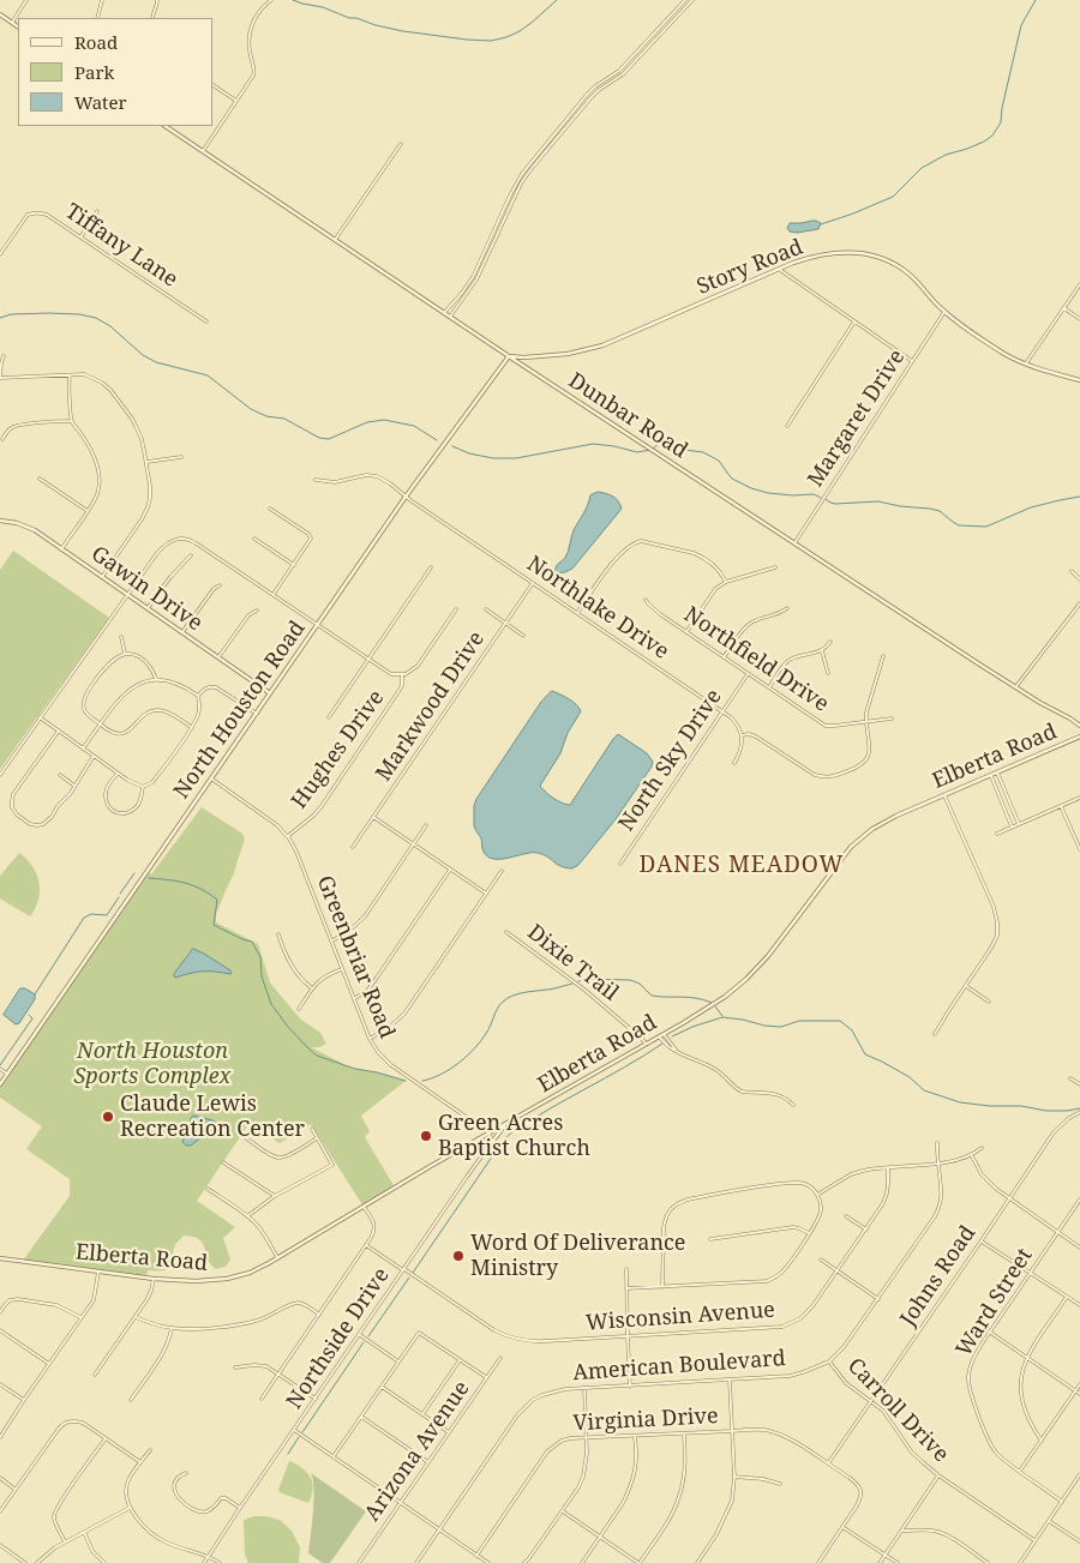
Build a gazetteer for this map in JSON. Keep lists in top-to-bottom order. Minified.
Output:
{"streets":{"street":["Tiffany Lane","Story Road","Dunbar Road","Margaret Drive","Gawin Drive","Northlake Drive","Northfield Drive","Markwood Drive","North Houston Road","Hughes Drive","Elberta Road","North Sky Drive","Greenbriar Road","Dixie Trail","Johns Road","Ward Street","Wisconsin Avenue","Northside Drive","American Boulevard","Carroll Drive","Virginia Drive","Arizona Avenue"]},"crossings":[["Story Road","Dunbar Road"],["Story Road","Margaret Drive"],["Story Road","North Houston Road"],["Dunbar Road","Margaret Drive"],["Dunbar Road","North Houston Road"],["Gawin Drive","North Houston Road"],["Northlake Drive","Markwood Drive"],["Northlake Drive","North Houston Road"],["Northlake Drive","North Sky Drive"],["Northfield Drive","North Sky Drive"],["North Houston Road","Greenbriar Road"],["Hughes Drive","Greenbriar Road"],["Elberta Road","Greenbriar Road"],["Elberta Road","Dixie Trail"],["Johns Road","Carroll Drive"],["Johns Road","Virginia Drive"],["Wisconsin Avenue","Northside Drive"],["American Boulevard","Carroll Drive"]],"districts":["DANES MEADOW"],"parks":["North Houston Sports Complex"],"places":["Claude Lewis Recreation Center","Green Acres Baptist Church","Word Of Deliverance Ministry"],"legend":["Road","Park","Water"]}
